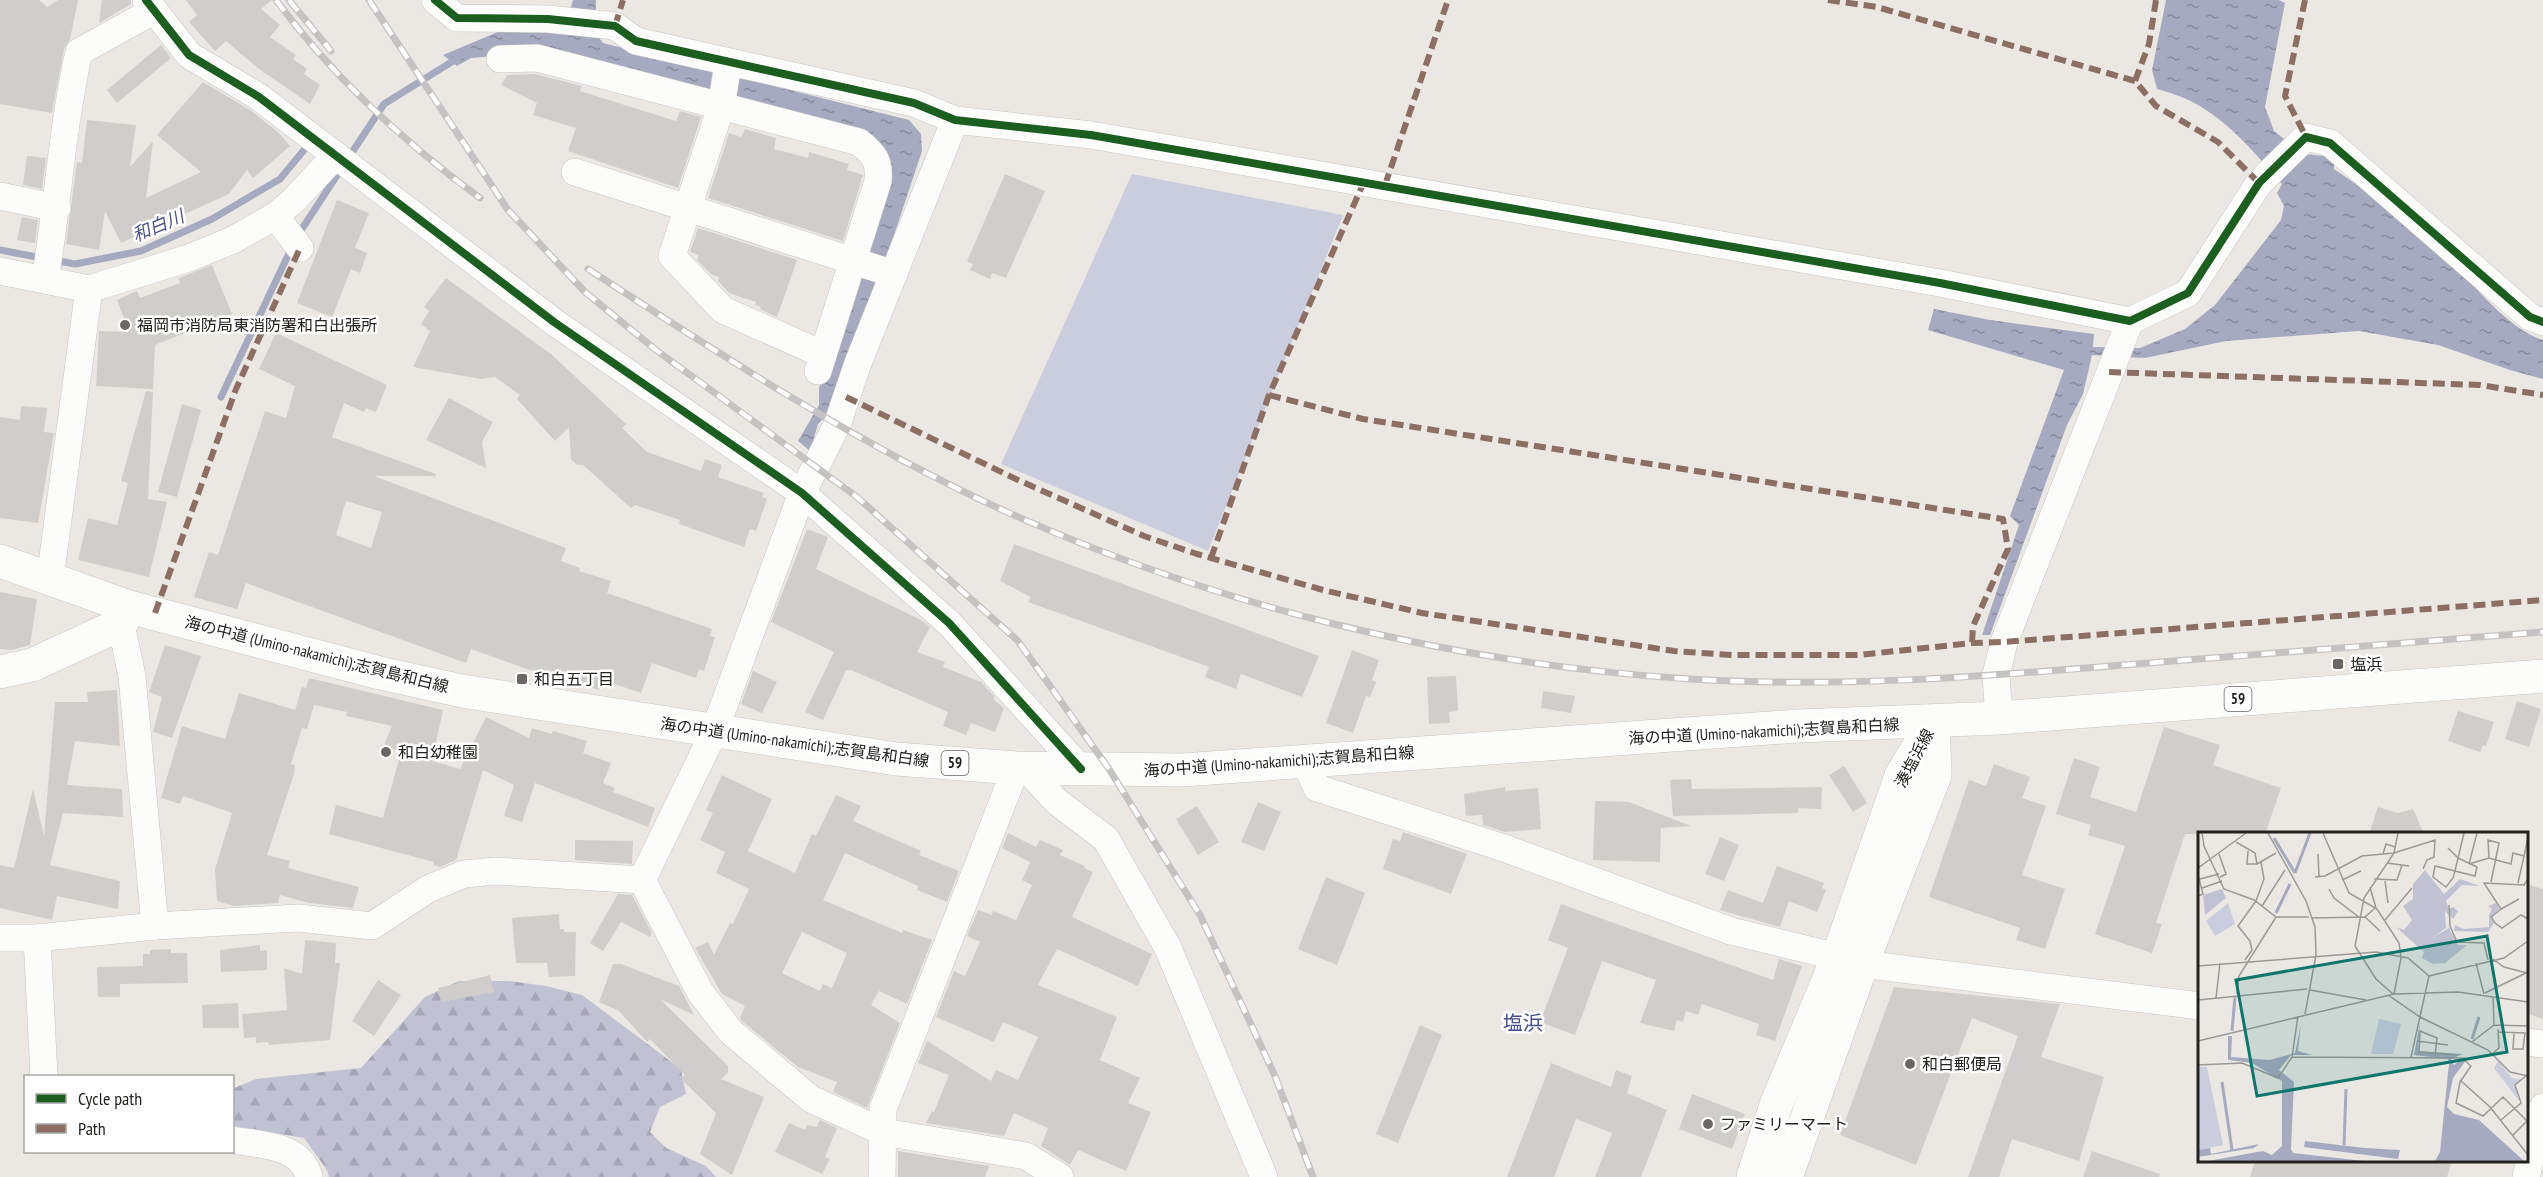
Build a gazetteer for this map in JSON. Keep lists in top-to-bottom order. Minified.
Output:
{"streets":{"main road":["海の中道 (Umino-nakamichi);志賀島和白線","59","湊塩浜線"]},"crossings":[["海の中道 (Umino-nakamichi);志賀島和白線","湊塩浜線"]],"districts":["塩浜"],"water":["和白川"],"places":{"other":["福岡市消防局東消防署和白出張所","和白幼稚園","和白郵便局","ファミリーマート"],"transit":["塩浜","和白五丁目"]},"legend":["Cycle path","Path"]}
